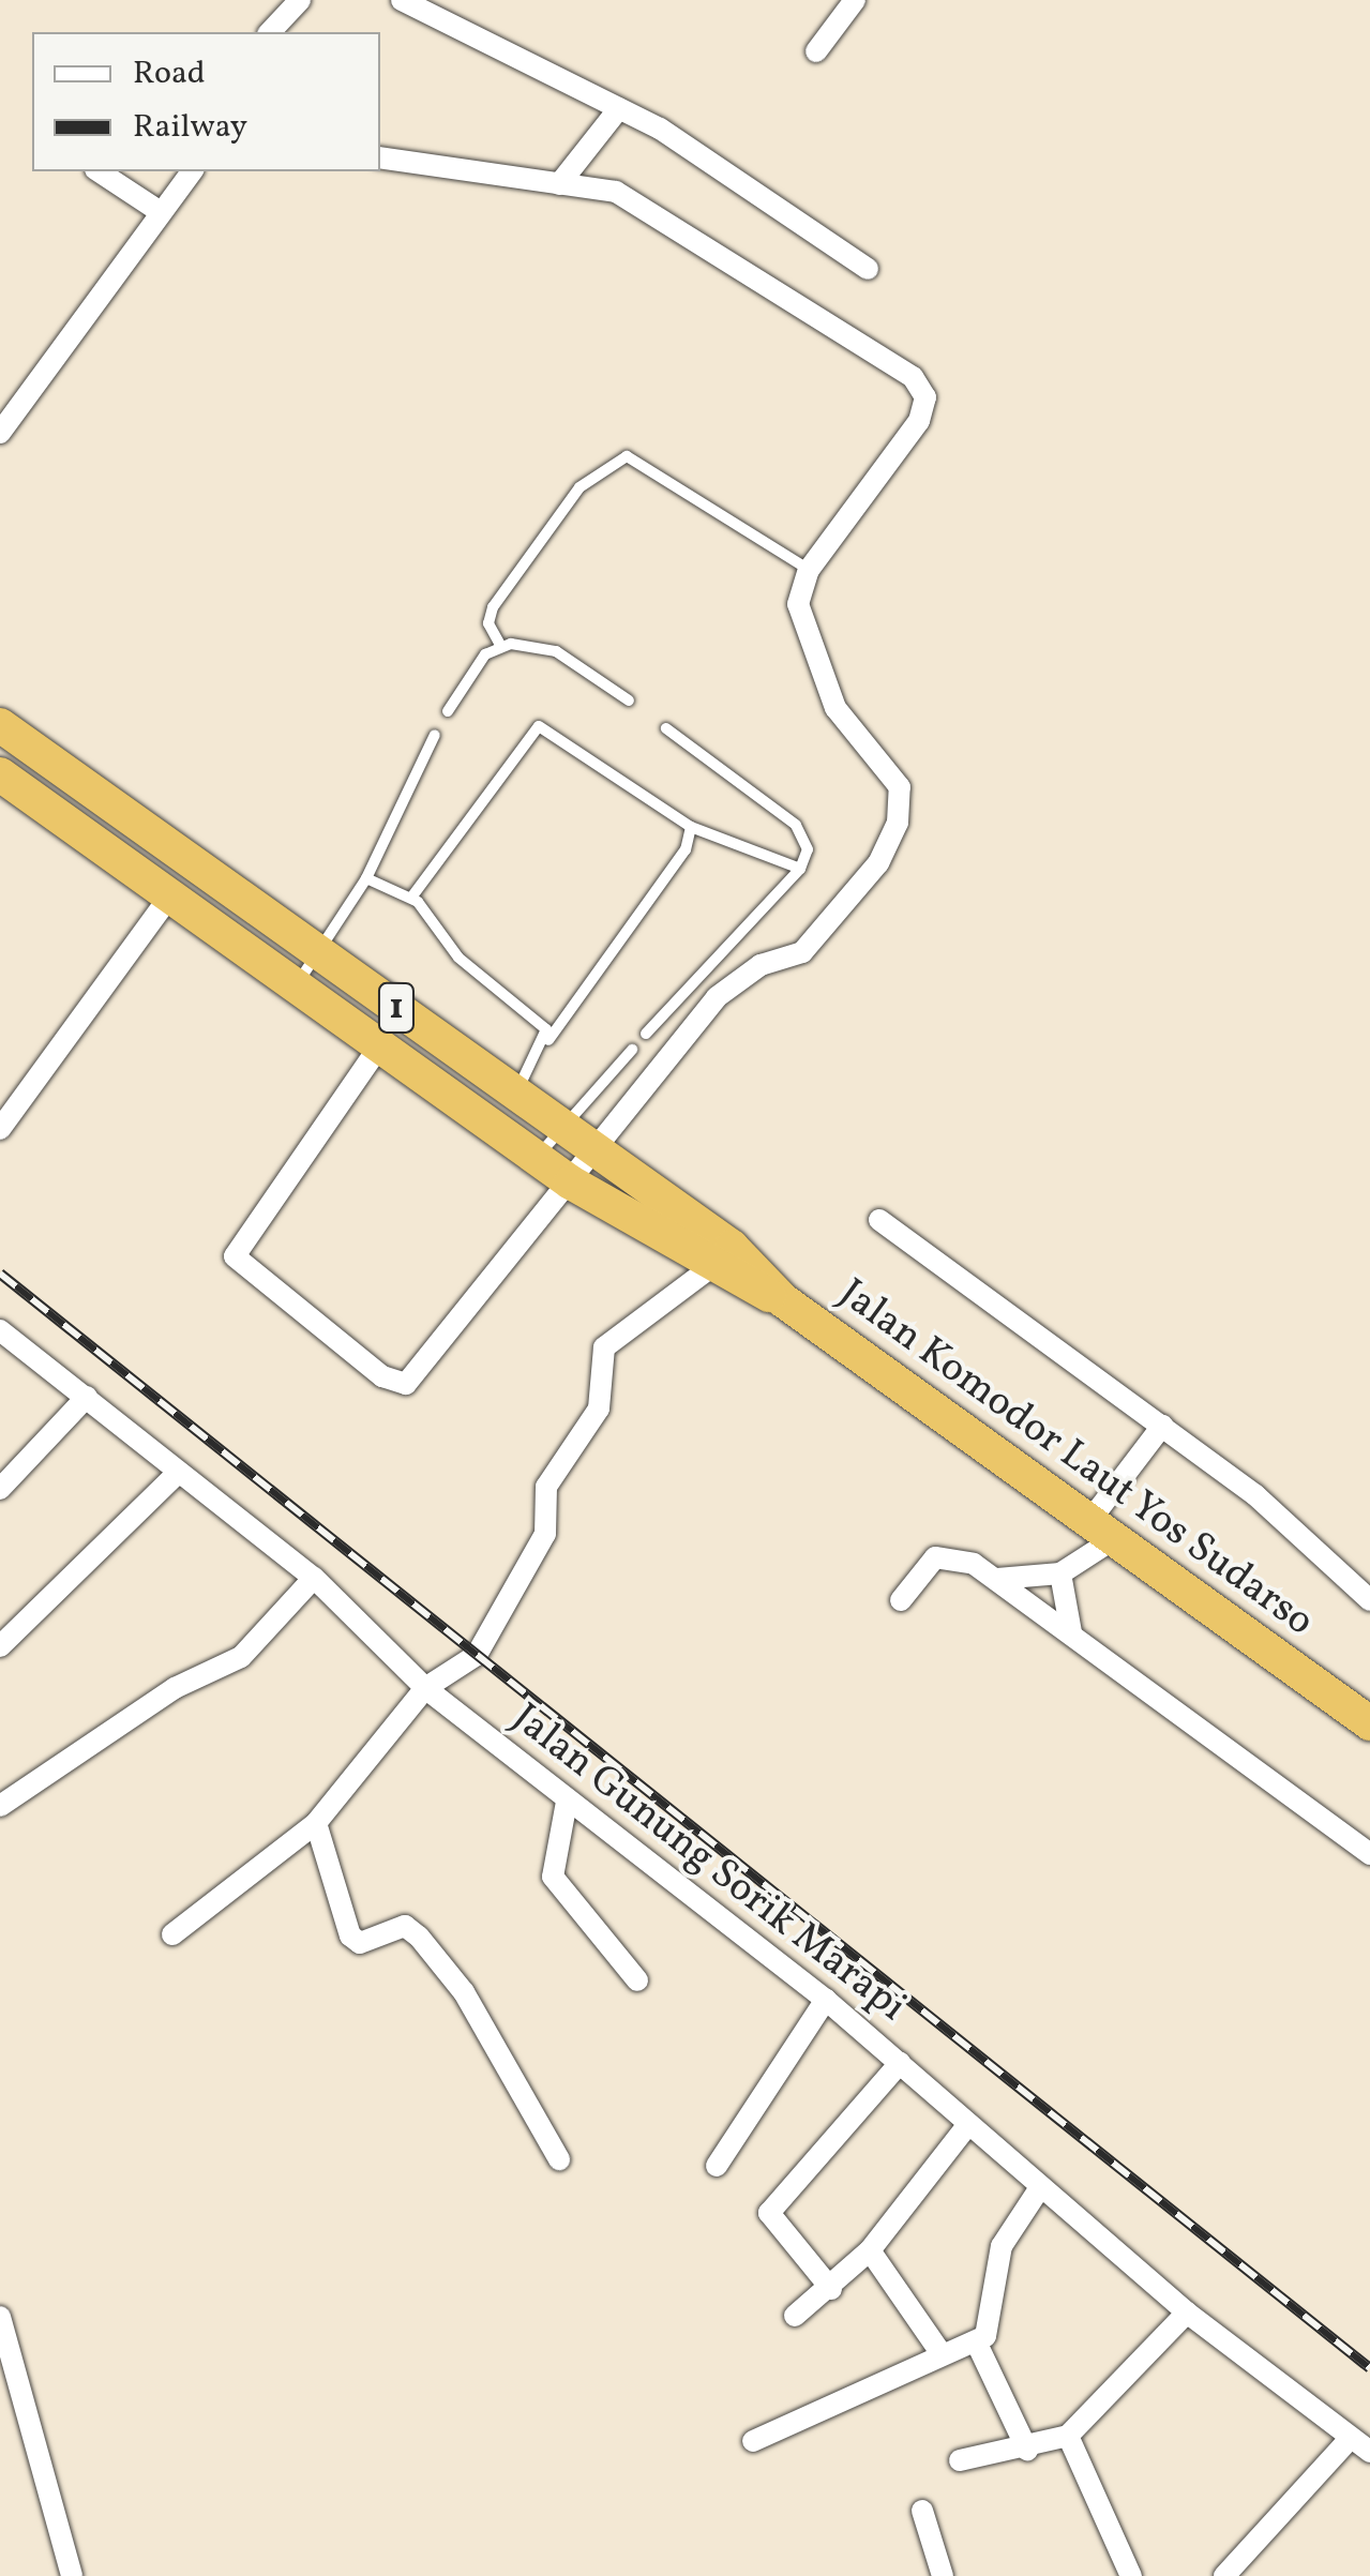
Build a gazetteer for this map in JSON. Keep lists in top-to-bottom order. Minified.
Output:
{"streets":{"highway":["1","Jalan Komodor Laut Yos Sudarso"],"street":["Jalan Gunung Sorik Marapi"]},"legend":["Road","Railway"]}
